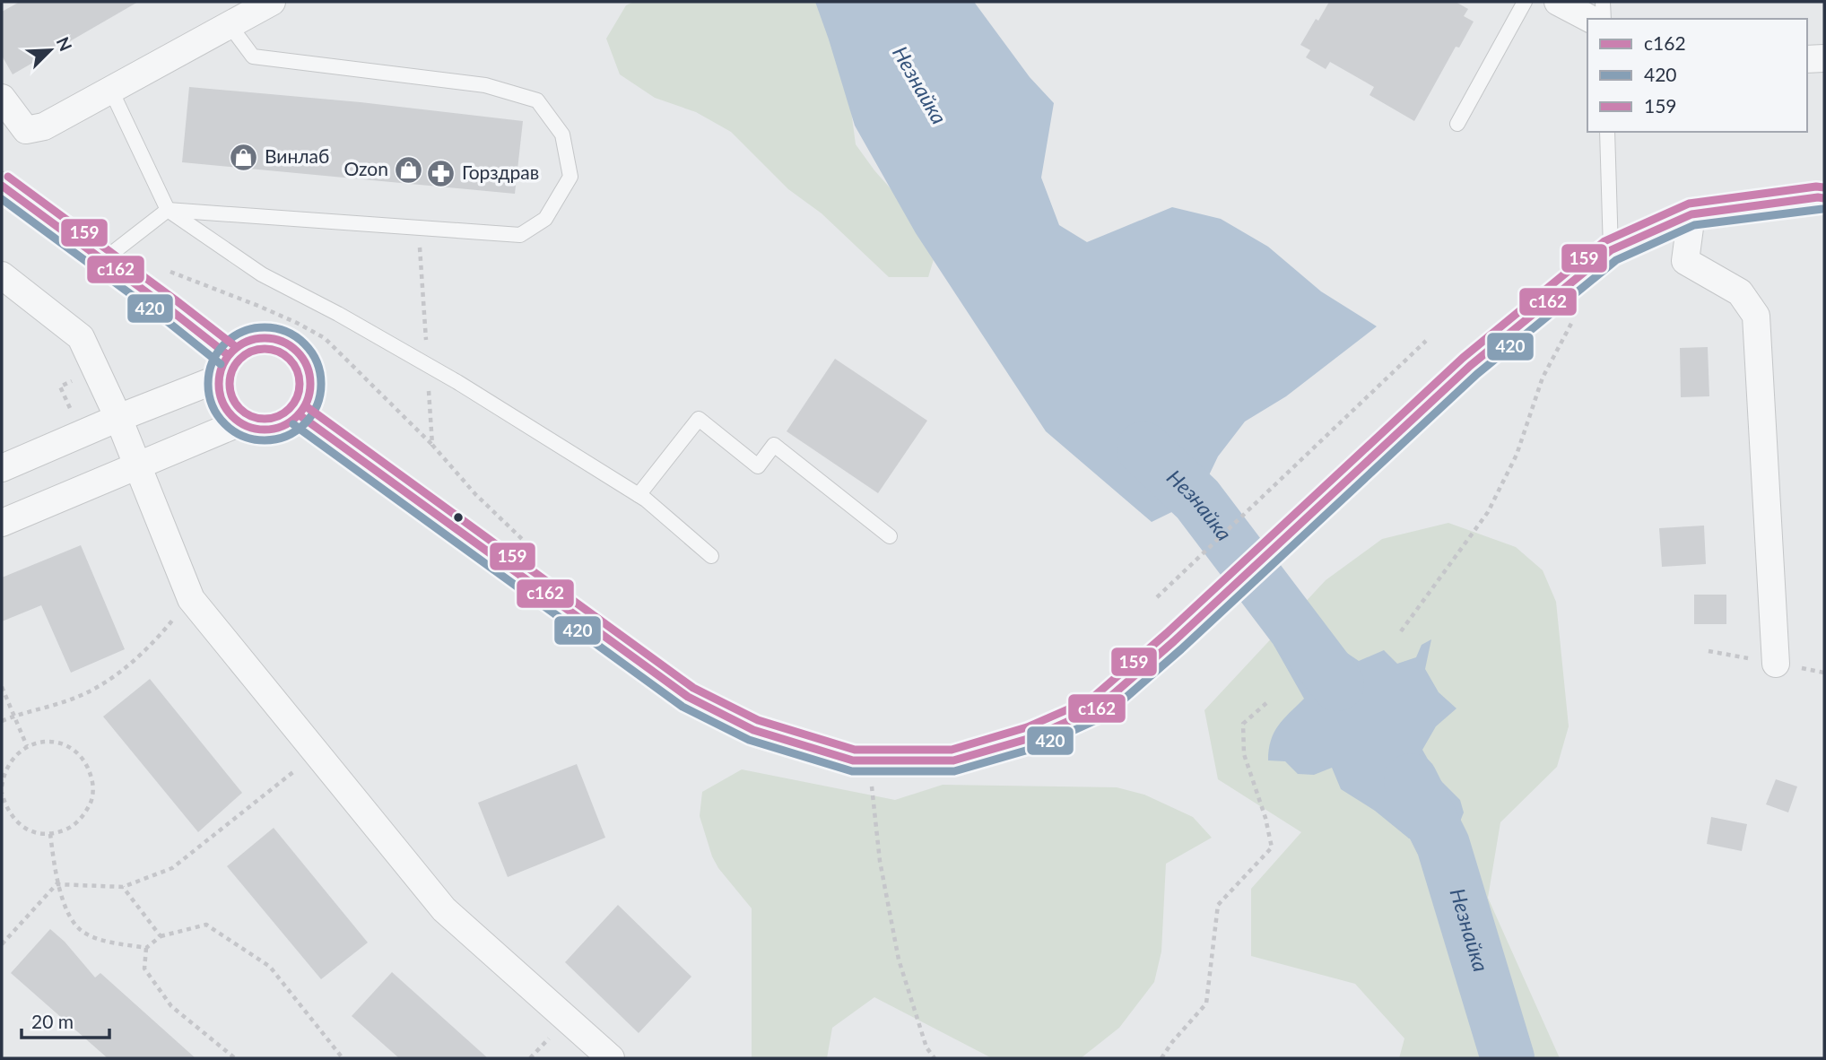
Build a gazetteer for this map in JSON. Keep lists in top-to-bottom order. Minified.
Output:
{"water":["Незнайка"],"places":{"shop":["Винлаб","Ozon"],"pharmacy":["Горздрав"]},"lines":["transit line 159","transit line с162","transit line 420"],"legend":["с162","420","159"],"scale_bar":"20 m","north":"top right"}
